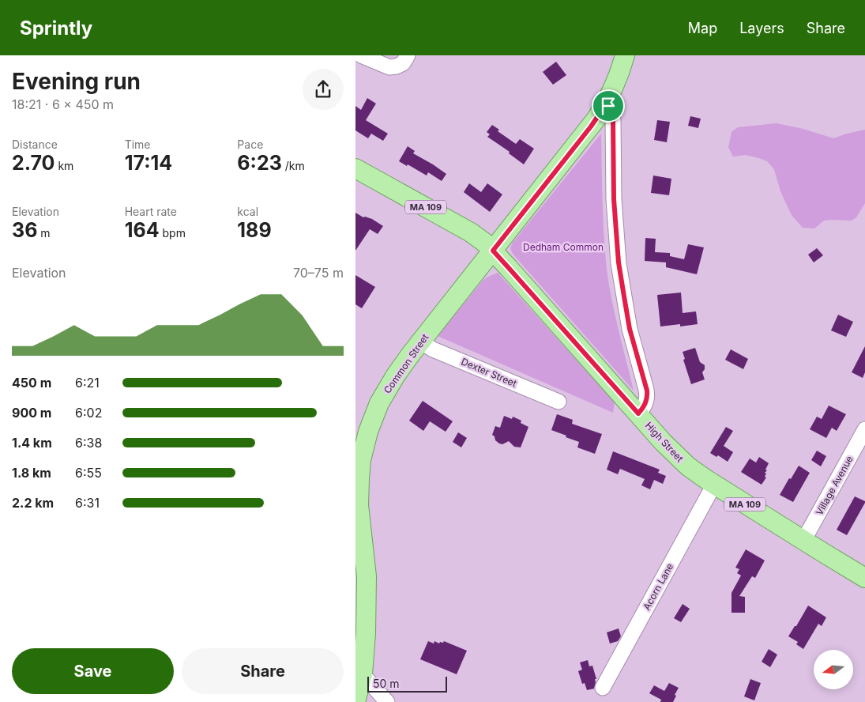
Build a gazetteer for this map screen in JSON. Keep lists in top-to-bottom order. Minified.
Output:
{"streets":{"main road":["MA 109","Common Street","High Street"],"street":["Dexter Street","Village Avenue","Acorn Lane"]},"crossings":[["MA 109","Common Street"],["MA 109","High Street"],["Common Street","Dexter Street"],["Common Street","High Street"],["High Street","Village Avenue"],["High Street","Acorn Lane"]],"parks":["Dedham Common"],"scale_bar":"50 m","north":"left","page":{"header":"Sprintly","nav":["Map","Layers","Share"],"heading":["Evening run","18:21 · 6 × 450 m"],"stats":[["Distance","2.70 km"],["Time","17:14"],["Pace","6:23 /km"],["Elevation","36 m"],["Heart rate","164 bpm"],["kcal","189"]],"chart":["Elevation","70–75 m"],"list":[{"name":"450 m","note":"6:21"},{"name":"900 m","note":"6:02"},{"name":"1.4 km","note":"6:38"},{"name":"1.8 km","note":"6:55"},{"name":"2.2 km","note":"6:31"}],"buttons":["Save","Share"],"scale":"50 m"}}
